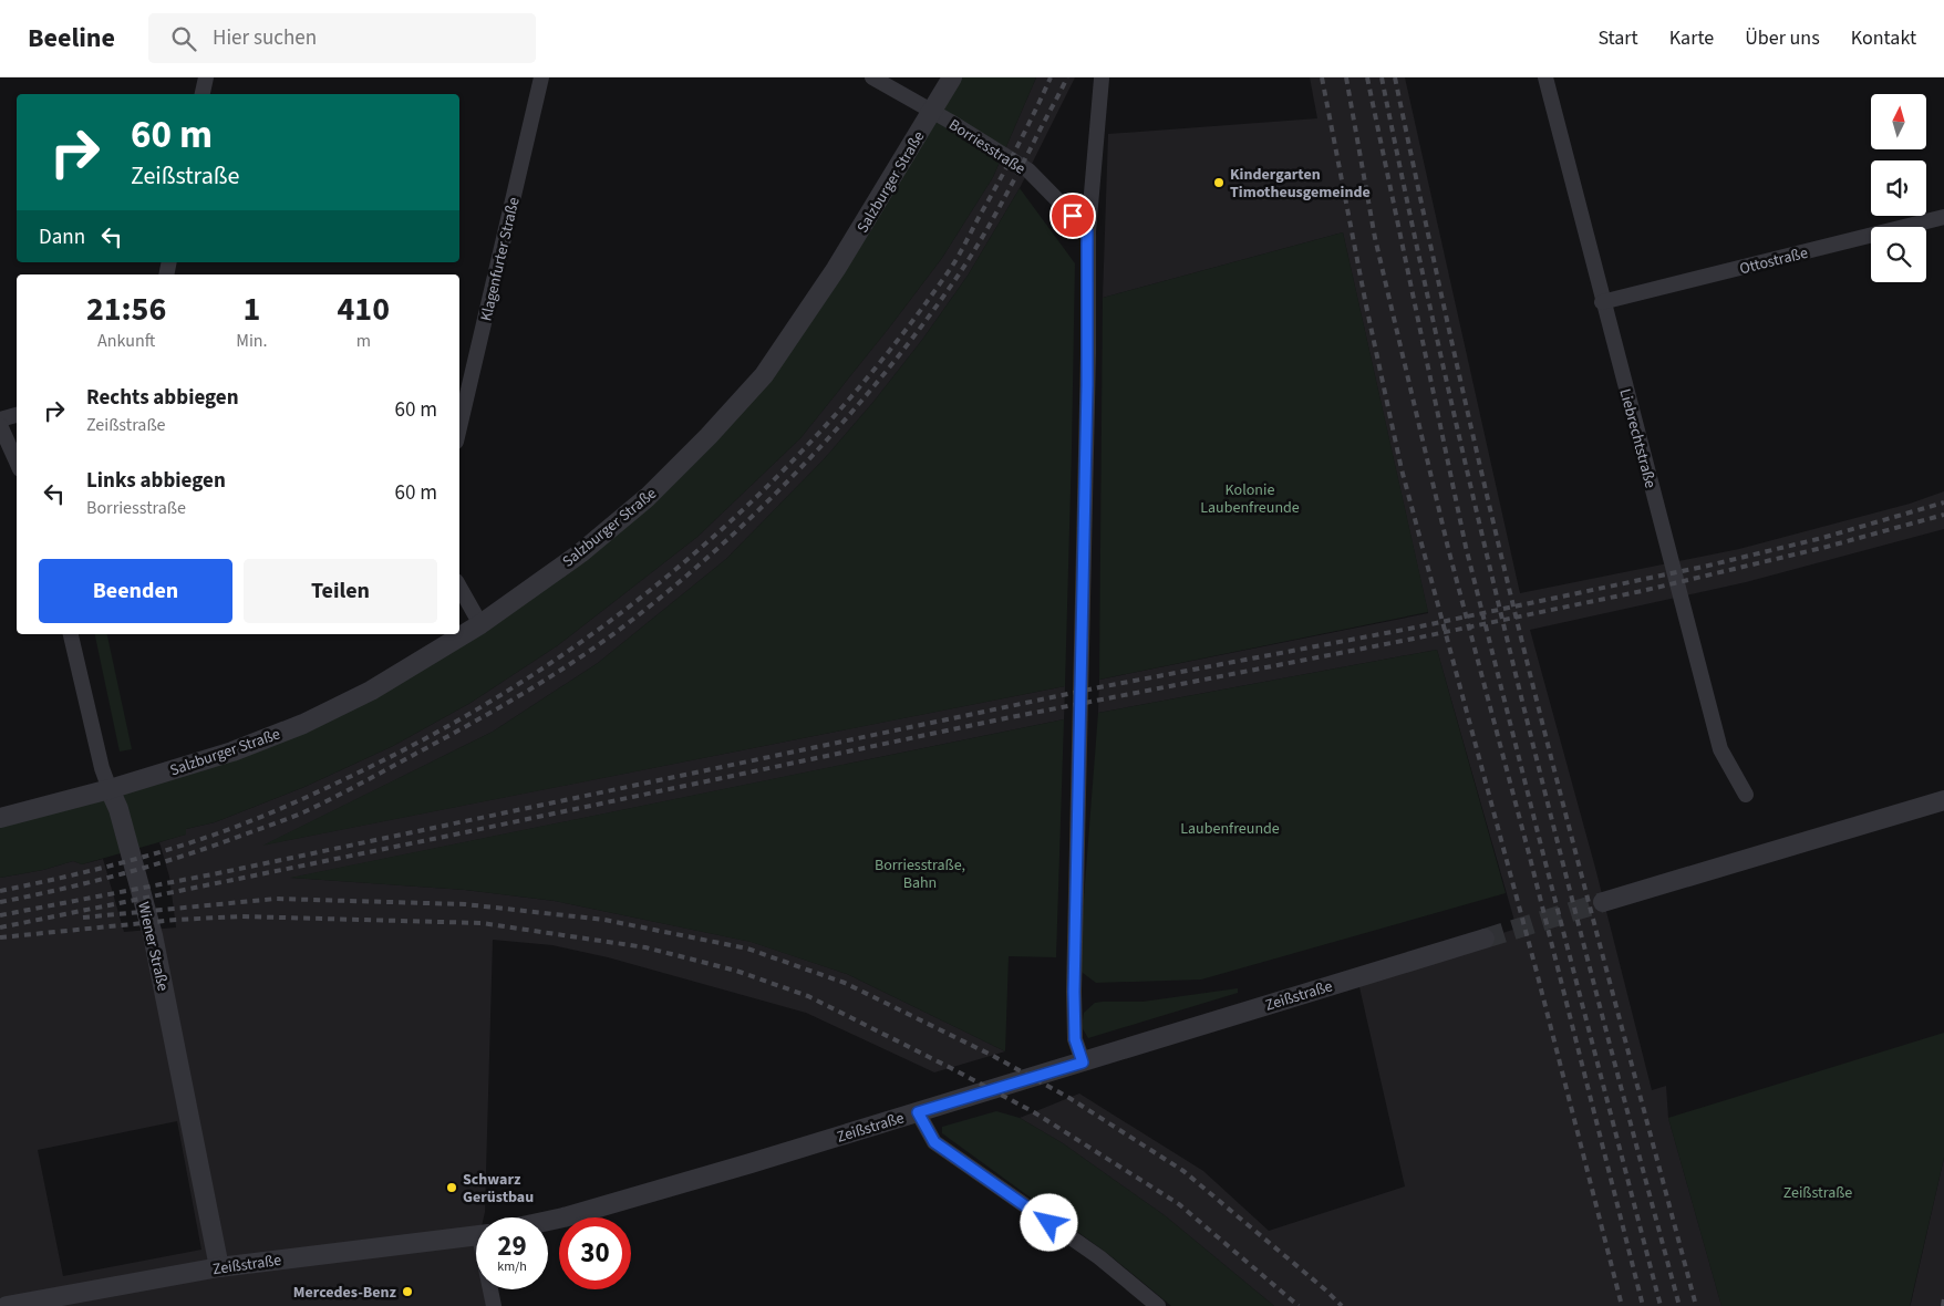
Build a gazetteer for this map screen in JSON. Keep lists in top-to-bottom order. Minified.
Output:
{"streets":{"street":["Borriesstraße","Salzburger Straße","Klagenfurter Straße","Ottostraße","Liebrechtstraße","Wiener Straße","Zeißstraße"]},"crossings":[["Borriesstraße","Salzburger Straße"],["Salzburger Straße","Wiener Straße"],["Ottostraße","Liebrechtstraße"],["Wiener Straße","Zeißstraße"]],"parks":["Kolonie Laubenfreunde","Laubenfreunde","Borriesstraße, Bahn","Zeißstraße"],"places":["Kindergarten Timotheusgemeinde","Schwarz Gerüstbau","Mercedes-Benz"],"north":"top","page":{"header":"Beeline","search":"Hier suchen","nav":["Start","Karte","Über uns","Kontakt"],"turn":["60 m","Zeißstraße"],"then":"Dann","eta":["21:56","Ankunft","1","Min.","410","m"],"list":[{"name":"Rechts abbiegen","note":"Zeißstraße","value":"60 m"},{"name":"Links abbiegen","note":"Borriesstraße","value":"60 m"}],"buttons":["Beenden","Teilen"],"speed":"29 km/h","limit":"30"}}
